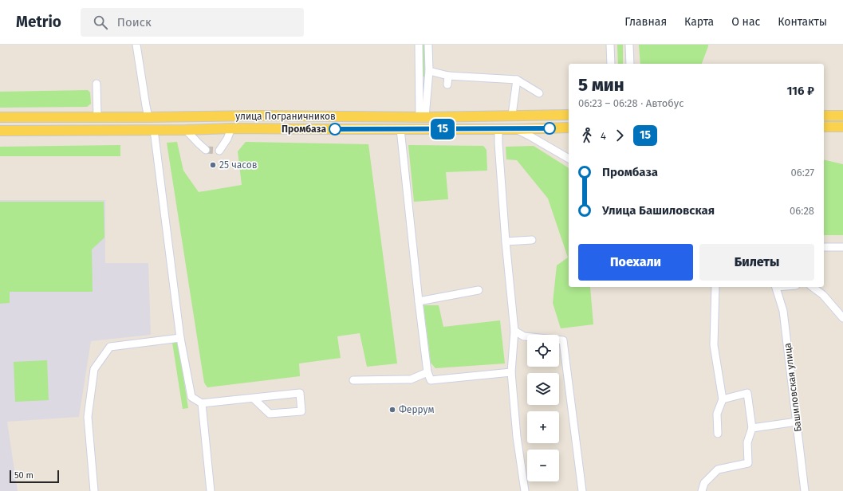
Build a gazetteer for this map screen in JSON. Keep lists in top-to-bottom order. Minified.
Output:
{"streets":{"main road":["улица Пограничников"],"street":["Башиловская улица"]},"places":["Промбаза","25 часов","Феррум"],"lines":["bus line 15"],"scale_bar":"50 m","page":{"header":"Metrio","search":"Поиск","nav":["Главная","Карта","О нас","Контакты"],"on_map":"15","heading":["5 мин","06:23 – 06:28 · Автобус","116 ₽"],"legs":["4","15"],"list":[{"name":"Промбаза","value":"06:27"},{"name":"Улица Башиловская","value":"06:28"}],"buttons":["Поехали","Билеты"],"map_buttons":["+","−"],"scale":"50 m"}}
